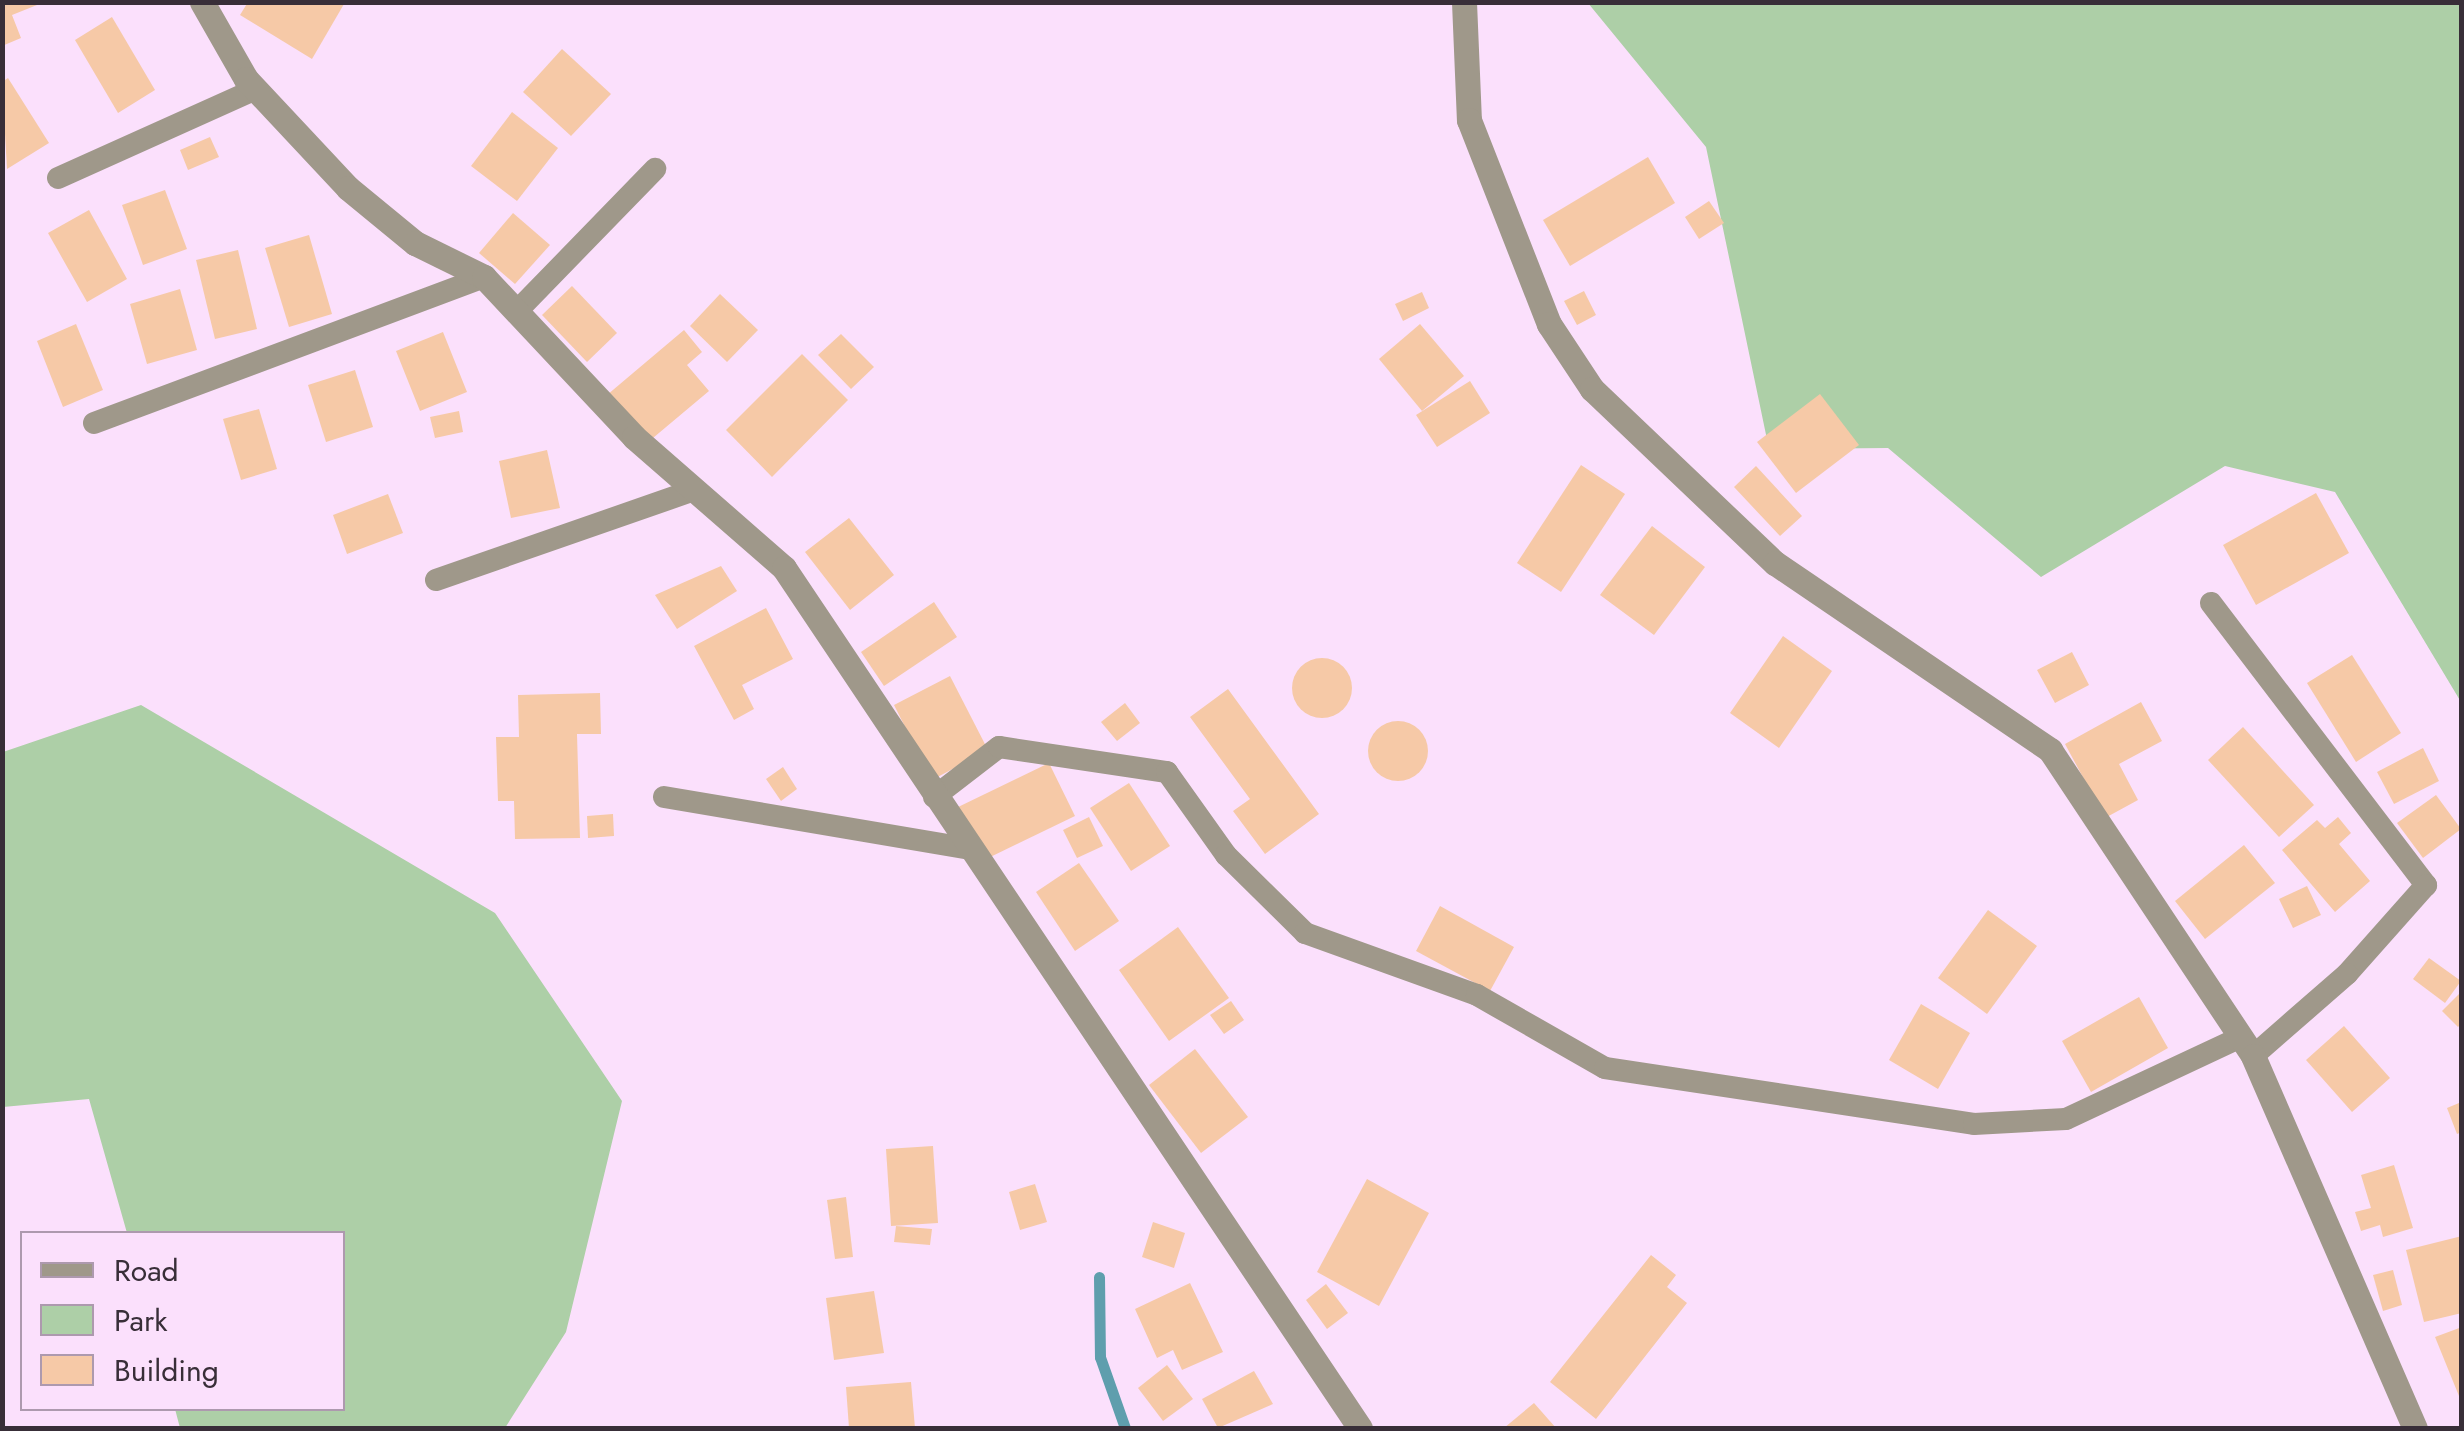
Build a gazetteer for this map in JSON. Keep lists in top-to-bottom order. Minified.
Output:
{"legend":["Road","Park","Building"]}
